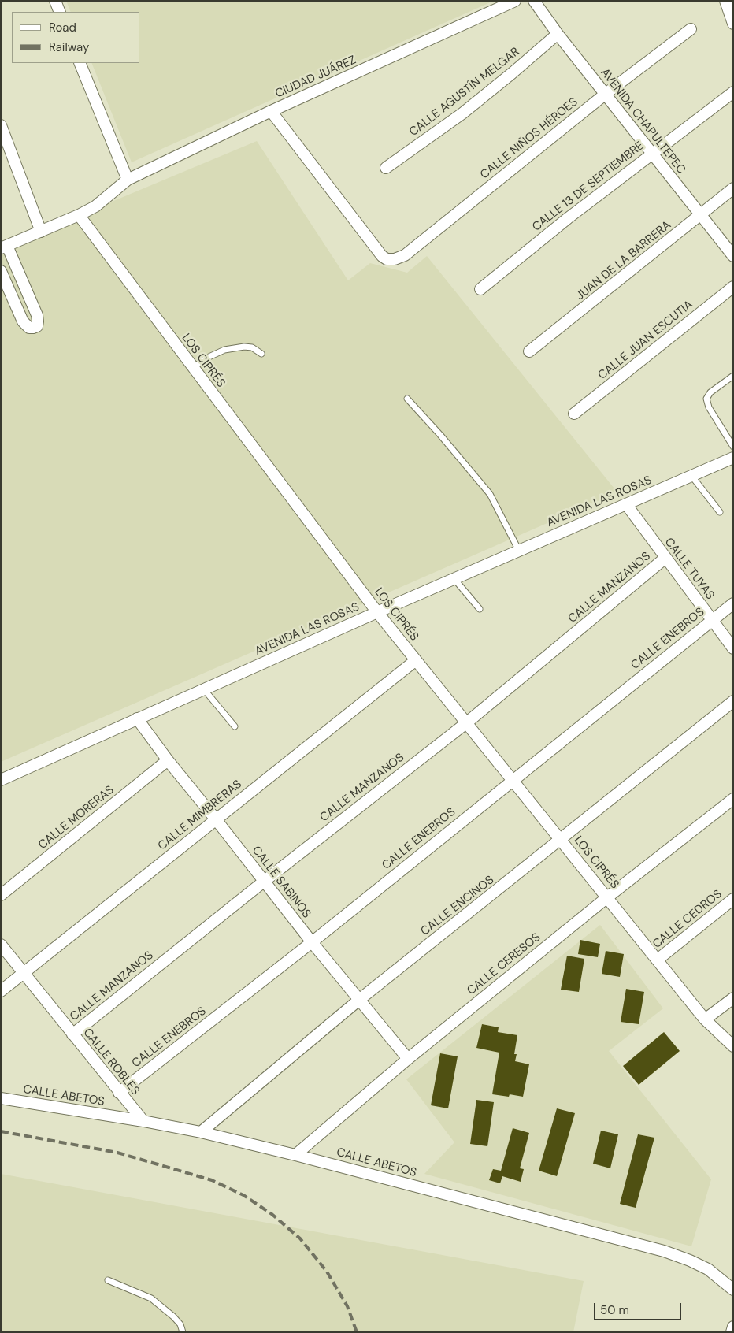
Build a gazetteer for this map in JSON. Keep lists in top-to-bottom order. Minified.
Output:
{"streets":{"street":["CIUDAD JUÁREZ","CALLE AGUSTÍN MELGAR","AVENIDA CHAPULTEPEC","CALLE NIÑOS HÉROES","CALLE 13 DE SEPTIEMBRE","JUAN DE LA BARRERA","CALLE JUAN ESCUTIA","LOS CIPRÉS","AVENIDA LAS ROSAS","CALLE TUYAS","CALLE MANZANOS","CALLE ENEBROS","CALLE MIMBRERAS","CALLE MORERAS","CALLE SABINOS","CALLE ENCINOS","CALLE CEDROS","CALLE CERESOS","CALLE ROBLES","CALLE ABETOS"]},"crossings":[["CIUDAD JUÁREZ","CALLE NIÑOS HÉROES"],["CIUDAD JUÁREZ","LOS CIPRÉS"],["CALLE AGUSTÍN MELGAR","AVENIDA CHAPULTEPEC"],["AVENIDA CHAPULTEPEC","CALLE NIÑOS HÉROES"],["AVENIDA CHAPULTEPEC","CALLE 13 DE SEPTIEMBRE"],["AVENIDA CHAPULTEPEC","JUAN DE LA BARRERA"],["LOS CIPRÉS","AVENIDA LAS ROSAS"],["LOS CIPRÉS","CALLE MANZANOS"],["LOS CIPRÉS","CALLE ENEBROS"],["LOS CIPRÉS","CALLE MIMBRERAS"],["LOS CIPRÉS","CALLE ENCINOS"],["LOS CIPRÉS","CALLE CEDROS"],["LOS CIPRÉS","CALLE CERESOS"],["AVENIDA LAS ROSAS","CALLE TUYAS"],["AVENIDA LAS ROSAS","CALLE SABINOS"],["CALLE TUYAS","CALLE MANZANOS"],["CALLE TUYAS","CALLE ENEBROS"],["CALLE MANZANOS","CALLE SABINOS"],["CALLE MANZANOS","CALLE ROBLES"],["CALLE ENEBROS","CALLE SABINOS"],["CALLE ENEBROS","CALLE ROBLES"],["CALLE MIMBRERAS","CALLE SABINOS"],["CALLE MIMBRERAS","CALLE ROBLES"],["CALLE MORERAS","CALLE SABINOS"],["CALLE SABINOS","CALLE ENCINOS"],["CALLE SABINOS","CALLE CERESOS"],["CALLE ENCINOS","CALLE ABETOS"],["CALLE CERESOS","CALLE ABETOS"],["CALLE ROBLES","CALLE ABETOS"]],"legend":["Road","Railway"],"scale_bar":"50 m"}
